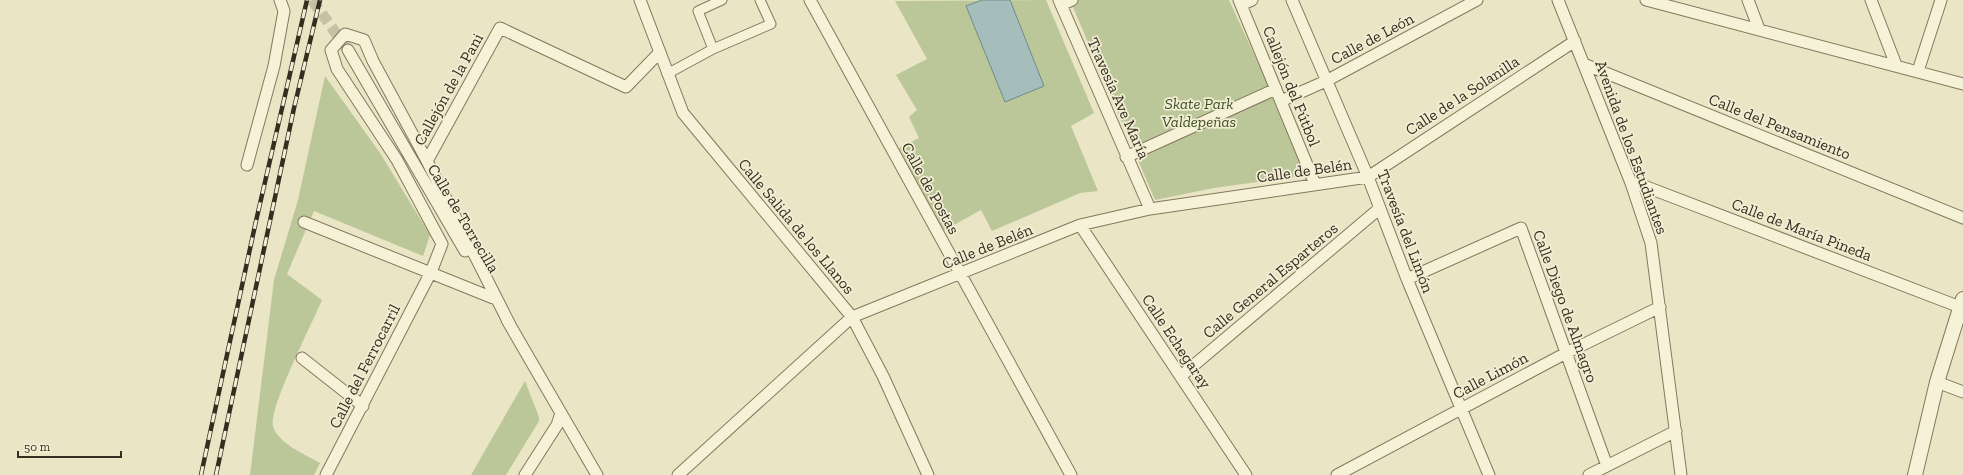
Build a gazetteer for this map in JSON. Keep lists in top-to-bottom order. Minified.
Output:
{"streets":{"street":["Calle de León","Callejón del Fútbol","Callejón de la Pani","Calle de la Solanilla","Travesía Ave María","Calle del Pensamiento","Avenida de los Estudiantes","Calle de Belén","Calle de Postas","Calle de Torrecilla","Calle Salida de los Llanos","Calle de María Pineda","Travesía del Limón","Calle General Esparteros","Calle Diego de Almagro","Calle Echegaray","Calle del Ferrocarril","Calle Limón"]},"crossings":[["Calle de León","Callejón del Fútbol"],["Calle de León","Travesía del Limón"],["Callejón del Fútbol","Calle de Belén"],["Callejón de la Pani","Calle Salida de los Llanos"],["Callejón de la Pani","Calle del Ferrocarril"],["Calle de la Solanilla","Avenida de los Estudiantes"],["Calle de la Solanilla","Calle de Belén"],["Calle de la Solanilla","Travesía del Limón"],["Travesía Ave María","Calle de Belén"],["Calle del Pensamiento","Avenida de los Estudiantes"],["Avenida de los Estudiantes","Calle de María Pineda"],["Avenida de los Estudiantes","Calle Limón"],["Calle de Belén","Calle de Postas"],["Calle de Belén","Calle Salida de los Llanos"],["Calle de Belén","Travesía del Limón"],["Calle de Belén","Calle Echegaray"],["Calle de Torrecilla","Calle del Ferrocarril"],["Travesía del Limón","Calle General Esparteros"],["Travesía del Limón","Calle Diego de Almagro"],["Travesía del Limón","Calle Limón"],["Calle General Esparteros","Calle Echegaray"],["Calle Diego de Almagro","Calle Limón"]],"parks":["Skate Park Valdepeñas"],"scale_bar":"50 m"}
